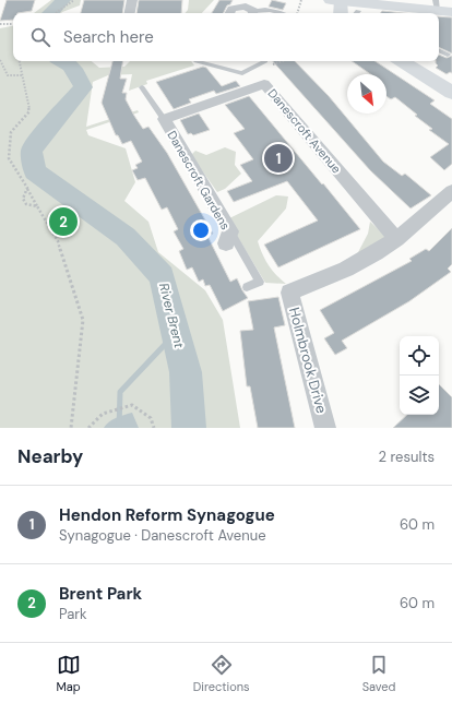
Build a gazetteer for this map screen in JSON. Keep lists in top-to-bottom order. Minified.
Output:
{"streets":{"street":["Danescroft Avenue","Danescroft Gardens","Holmbrook Drive"]},"crossings":[["Danescroft Avenue","Danescroft Gardens"],["Danescroft Avenue","Holmbrook Drive"]],"water":["River Brent"],"north":"bottom right","page":{"search":"Search here","pins":["1","2"],"heading":["Nearby","2 results"],"list":[{"mark":"1","name":"Hendon Reform Synagogue","note":"Synagogue · Danescroft Avenue","value":"60 m"},{"mark":"2","name":"Brent Park","note":"Park","value":"60 m"}],"nav":["Map","Directions","Saved"]}}
